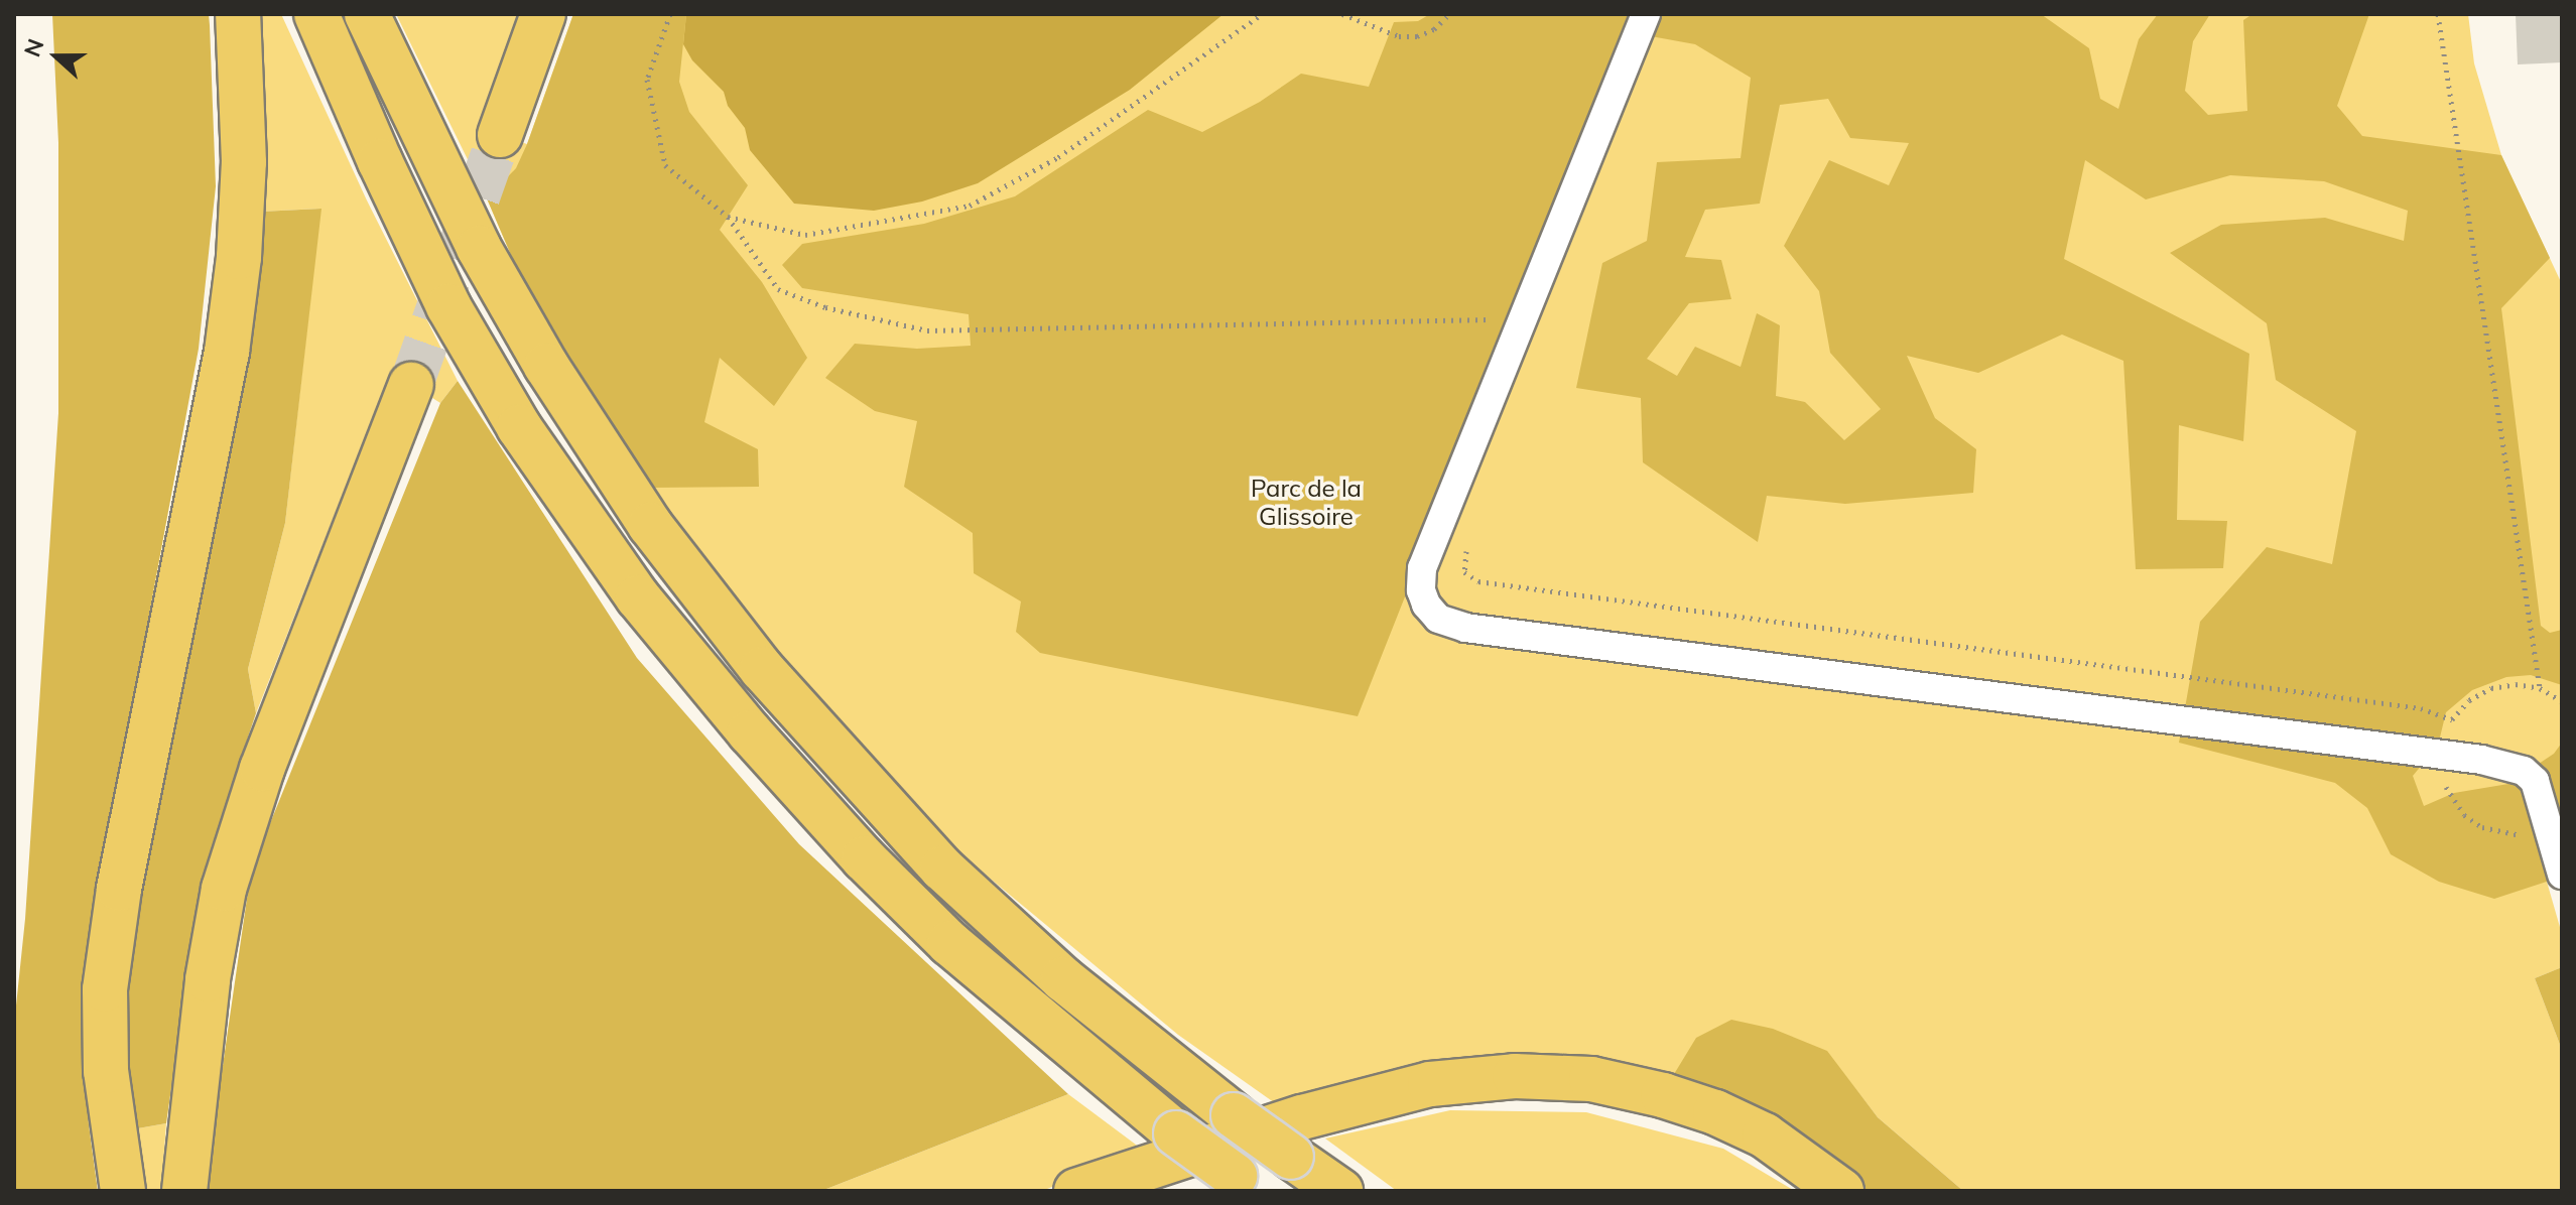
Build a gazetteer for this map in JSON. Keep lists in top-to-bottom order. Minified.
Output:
{"parks":["Parc de la Glissoire"],"north":"left"}
